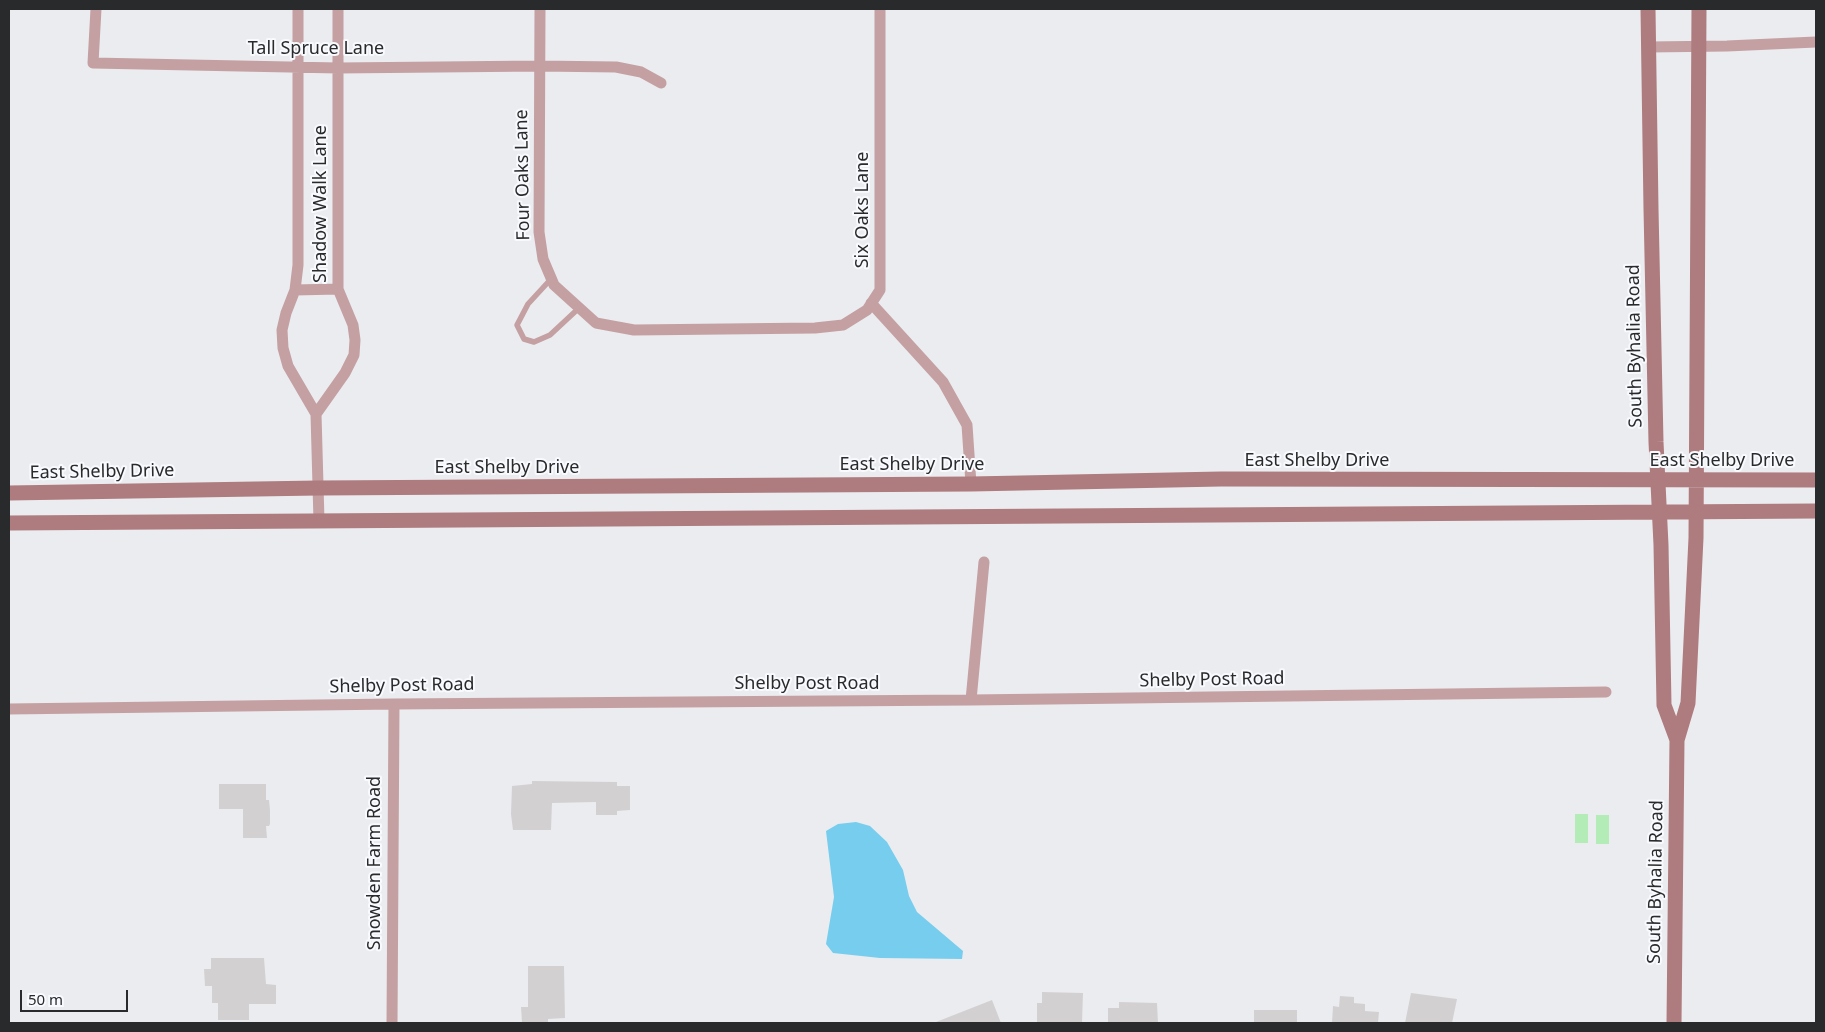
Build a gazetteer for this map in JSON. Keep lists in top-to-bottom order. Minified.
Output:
{"streets":{"main road":["South Byhalia Road","East Shelby Drive"],"street":["Tall Spruce Lane","Four Oaks Lane","Shadow Walk Lane","Six Oaks Lane","Shelby Post Road","Snowden Farm Road"]},"crossings":[["Tall Spruce Lane","Four Oaks Lane"],["Tall Spruce Lane","Shadow Walk Lane"],["Four Oaks Lane","Six Oaks Lane"],["Shadow Walk Lane","East Shelby Drive"],["South Byhalia Road","East Shelby Drive"],["Shelby Post Road","Snowden Farm Road"]],"scale_bar":"50 m"}
